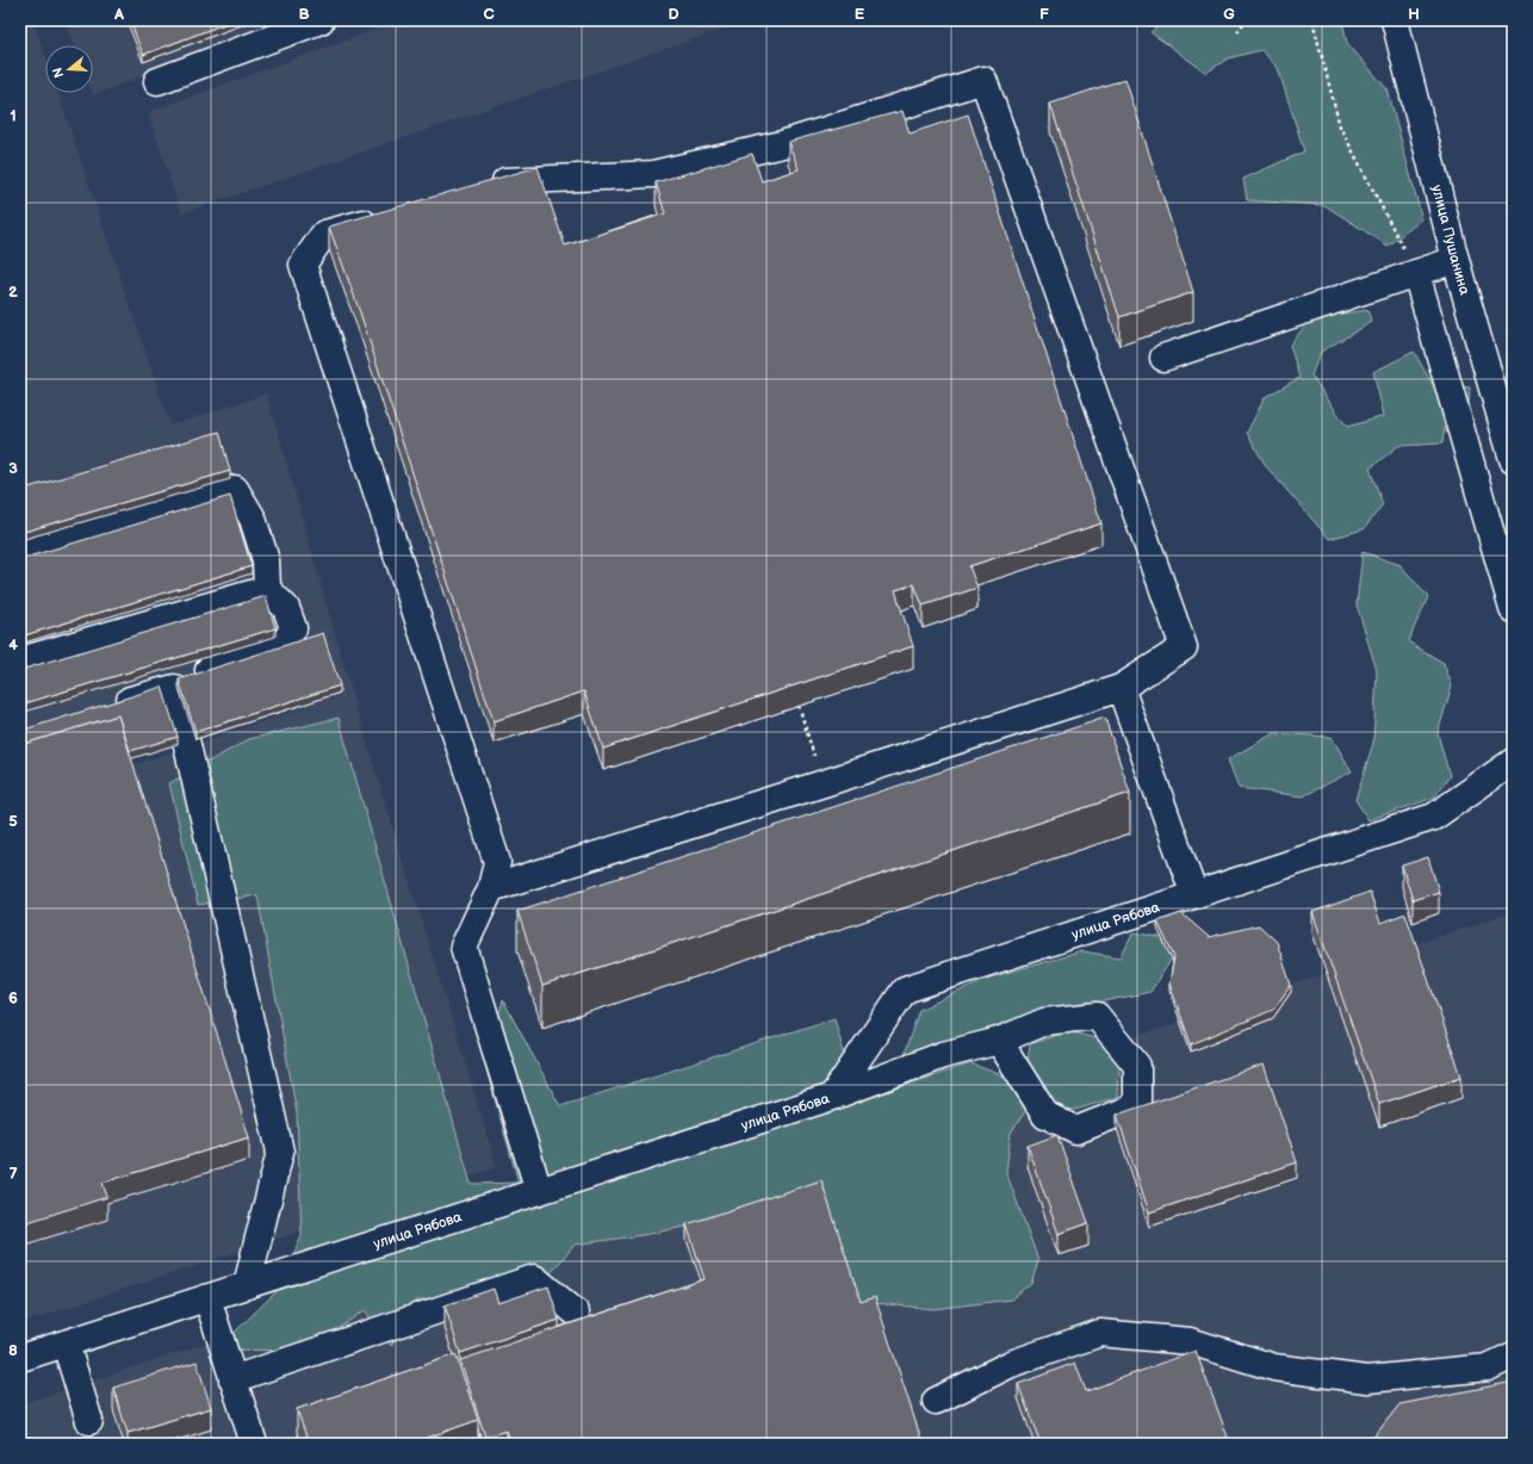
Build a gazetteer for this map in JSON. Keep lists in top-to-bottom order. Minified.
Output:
{"streets":{"street":["улица Пушанина","улица Рябова"]},"north":"left","grid":{"columns":["A","B","C","D","E","F","G","H"],"rows":["1","2","3","4","5","6","7","8"]}}
